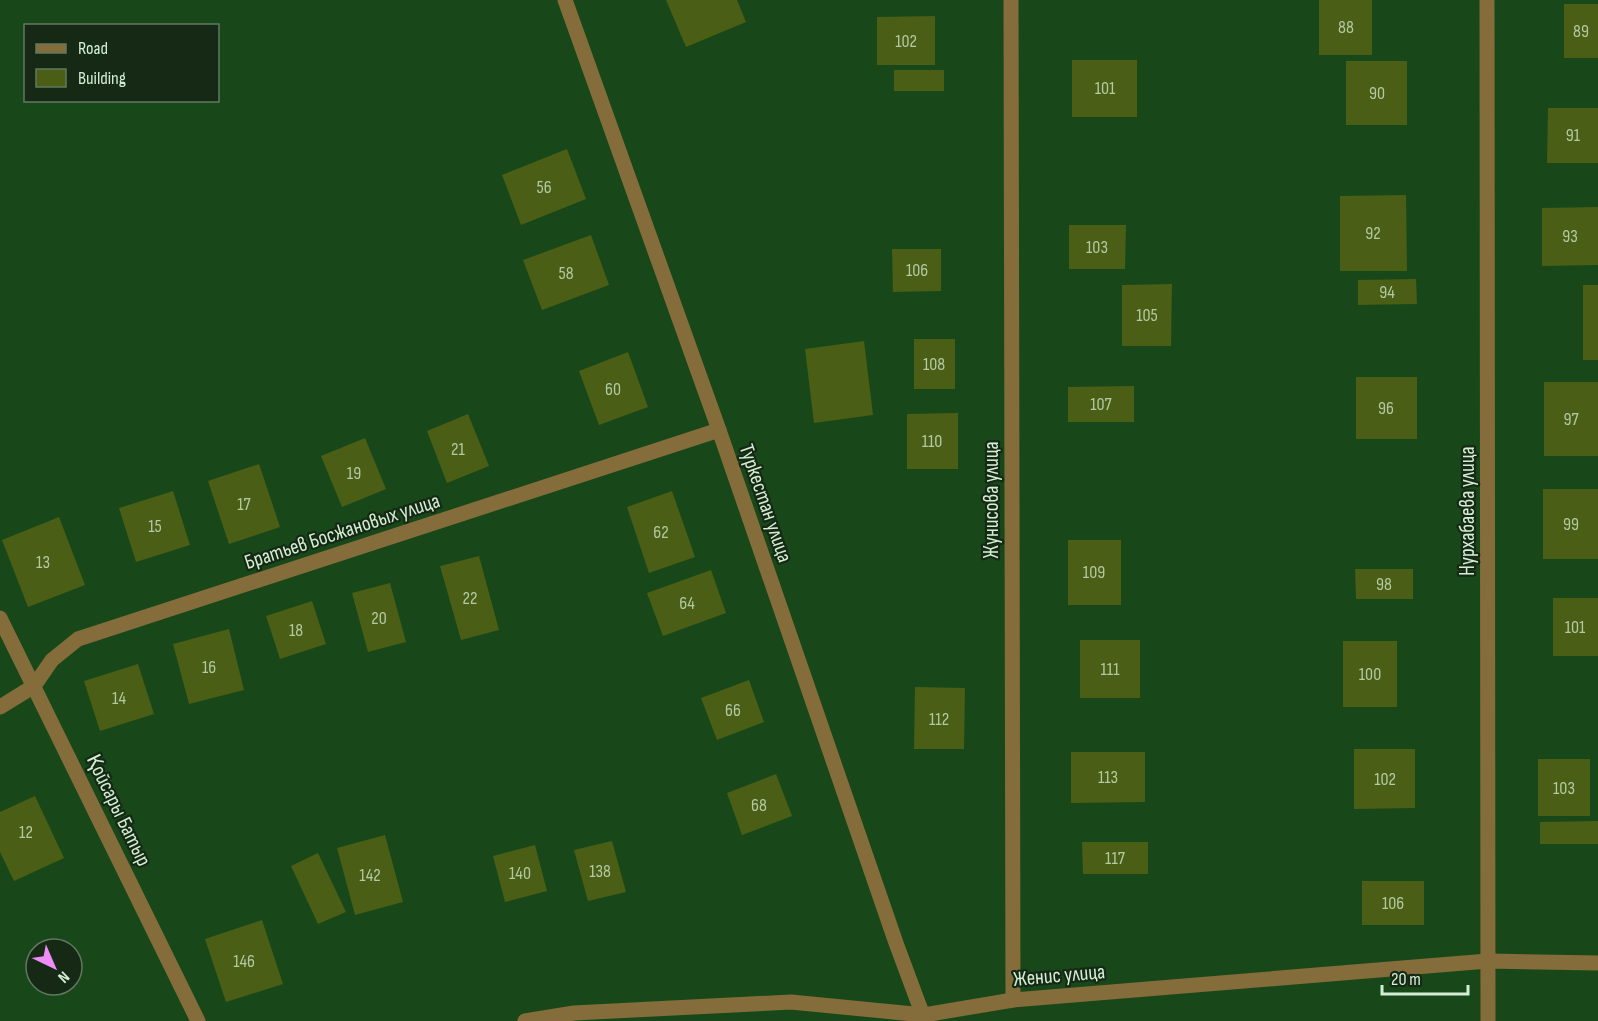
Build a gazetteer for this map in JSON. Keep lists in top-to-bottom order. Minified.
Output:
{"streets":{"street":["Жунисова улица","Туркестан улица","Нурхабаева улица","Братьев Босжановых улица","Қойсары Батыр","Женис улица"]},"crossings":[["Жунисова улица","Женис улица"],["Туркестан улица","Братьев Босжановых улица"],["Туркестан улица","Женис улица"],["Нурхабаева улица","Женис улица"],["Братьев Босжановых улица","Қойсары Батыр"]],"house_numbers":["88","89","102","101","90","91","56","92","93","103","106","58","94","105","108","60","107","96","97","110","21","19","17","99","15","62","13","109","98","22","64","20","101","18","16","111","100","14","66","112","113","102","103","68","12","117","138","140","142","106","146"],"legend":["Road","Building"],"scale_bar":"20 m","north":"bottom right"}
